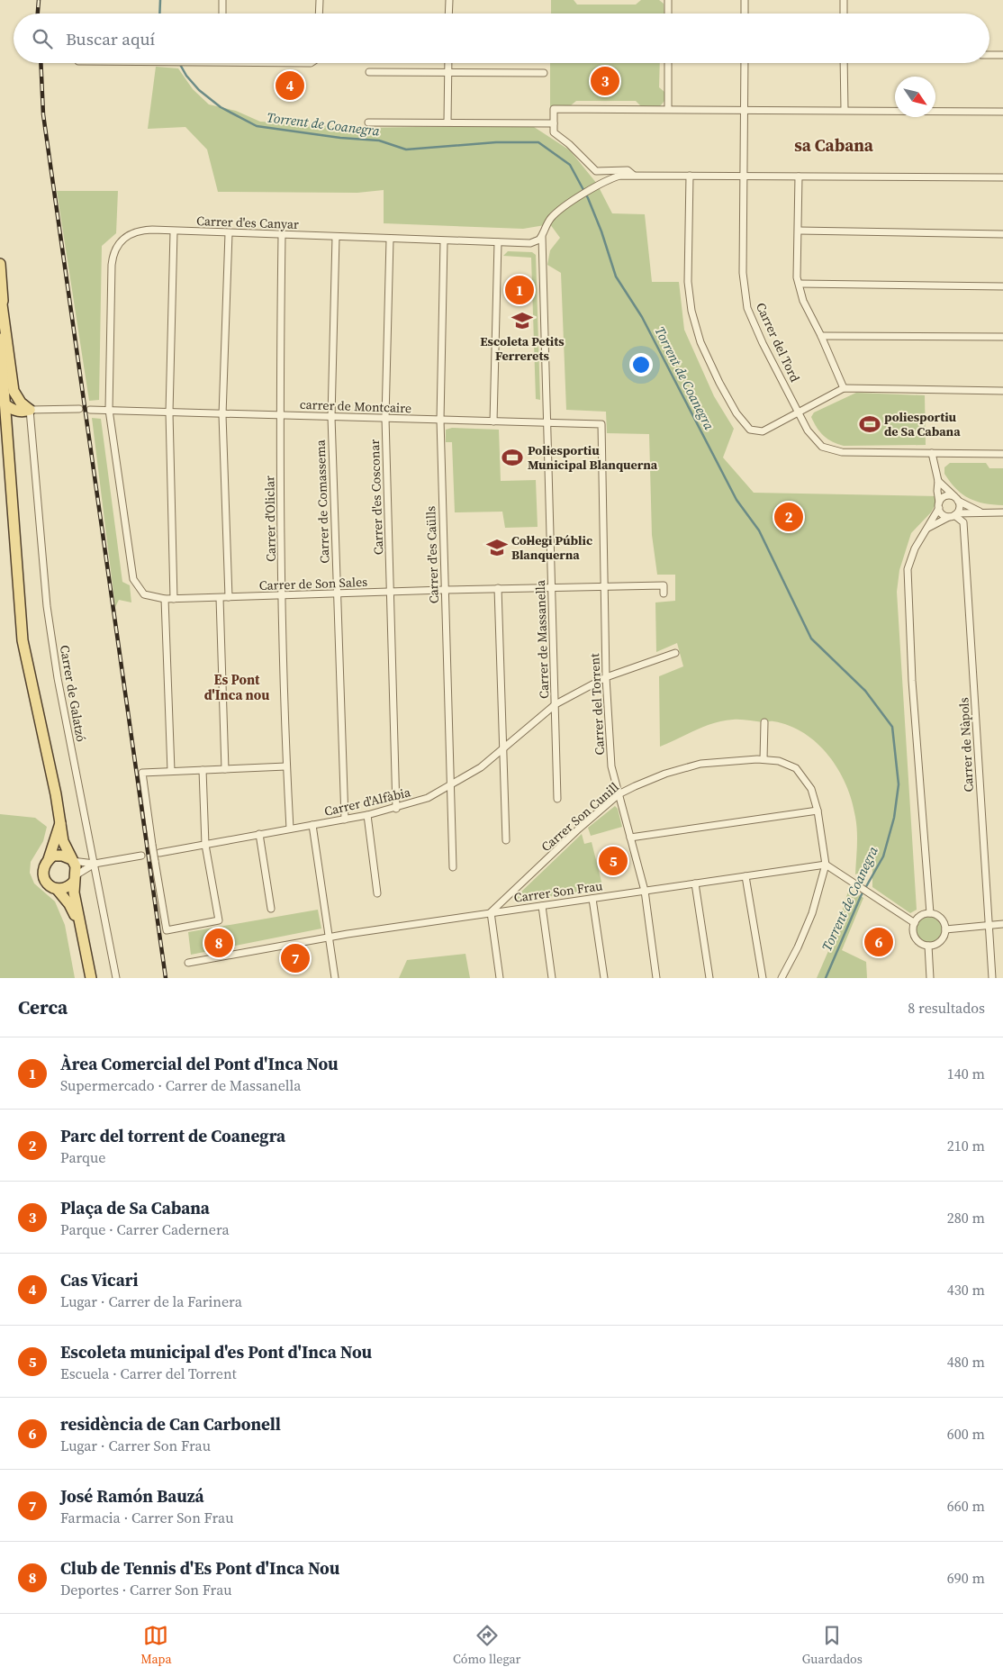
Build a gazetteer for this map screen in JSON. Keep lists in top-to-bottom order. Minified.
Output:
{"streets":{"street":["Carrer d'es Canyar","Carrer del Tord","carrer de Montcaire","Carrer d'es Cosconar","Carrer de Comassema","Carrer d'Oliclar","Carrer d'es Caülls","Carrer de Son Sales","Carrer de Massanella","Carrer de Galatzó","Carrer del Torrent","Carrer de Nàpols","Carrer d'Alfàbia","Carrer Son Cunill","Carrer Son Frau"]},"crossings":[["Carrer d'es Canyar","carrer de Montcaire"],["Carrer d'es Canyar","Carrer d'es Cosconar"],["Carrer d'es Canyar","Carrer de Comassema"],["Carrer d'es Canyar","Carrer d'Oliclar"],["Carrer d'es Canyar","Carrer d'es Caülls"],["Carrer d'es Canyar","Carrer de Son Sales"],["Carrer d'es Canyar","Carrer de Massanella"],["carrer de Montcaire","Carrer d'es Cosconar"],["carrer de Montcaire","Carrer de Comassema"],["carrer de Montcaire","Carrer d'Oliclar"],["carrer de Montcaire","Carrer d'es Caülls"],["carrer de Montcaire","Carrer de Son Sales"],["carrer de Montcaire","Carrer de Massanella"],["carrer de Montcaire","Carrer del Torrent"],["Carrer d'es Cosconar","Carrer de Son Sales"],["Carrer d'es Cosconar","Carrer d'Alfàbia"],["Carrer de Comassema","Carrer de Son Sales"],["Carrer de Comassema","Carrer d'Alfàbia"],["Carrer d'Oliclar","Carrer de Son Sales"],["Carrer d'Oliclar","Carrer d'Alfàbia"],["Carrer d'es Caülls","Carrer de Son Sales"],["Carrer d'es Caülls","Carrer d'Alfàbia"],["Carrer de Son Sales","Carrer de Massanella"],["Carrer de Son Sales","Carrer del Torrent"],["Carrer de Massanella","Carrer d'Alfàbia"],["Carrer del Torrent","Carrer d'Alfàbia"],["Carrer del Torrent","Carrer Son Cunill"],["Carrer del Torrent","Carrer Son Frau"],["Carrer Son Cunill","Carrer Son Frau"]],"districts":["sa Cabana","Es Pont d'Inca nou"],"water":["Torrent de Coanegra"],"places":{"school or university":["Escoleta Petits Ferrerets","Col·legi Públic Blanquerna"],"sports":["poliesportiu de Sa Cabana","Poliesportiu Municipal Blanquerna"]},"north":"bottom right","page":{"search":"Buscar aquí","pins":["3","4","1","2","5","6","8","7"],"heading":["Cerca","8 resultados"],"list":[{"mark":"1","name":"Àrea Comercial del Pont d'Inca Nou","note":"Supermercado · Carrer de Massanella","value":"140 m"},{"mark":"2","name":"Parc del torrent de Coanegra","note":"Parque","value":"210 m"},{"mark":"3","name":"Plaça de Sa Cabana","note":"Parque · Carrer Cadernera","value":"280 m"},{"mark":"4","name":"Cas Vicari","note":"Lugar · Carrer de la Farinera","value":"430 m"},{"mark":"5","name":"Escoleta municipal d'es Pont d'Inca Nou","note":"Escuela · Carrer del Torrent","value":"480 m"},{"mark":"6","name":"residència de Can Carbonell","note":"Lugar · Carrer Son Frau","value":"600 m"},{"mark":"7","name":"José Ramón Bauzá","note":"Farmacia · Carrer Son Frau","value":"660 m"},{"mark":"8","name":"Club de Tennis d'Es Pont d'Inca Nou","note":"Deportes · Carrer Son Frau","value":"690 m"}],"nav":["Mapa","Cómo llegar","Guardados"]}}
